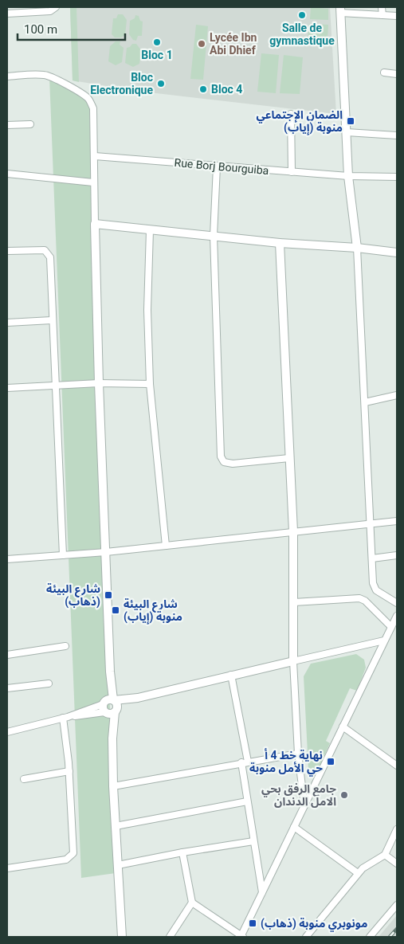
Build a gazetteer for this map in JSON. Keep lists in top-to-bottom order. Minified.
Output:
{"streets":{"street":["Rue Borj Bourguiba"]},"places":{"other":["Salle de gymnastique","Bloc 1","Lycée Ibn Abi Dhief","Bloc Electronique","Bloc 4","جامع الرفق بحي الامل الدندان"],"transit":["الضمان الإجتماعي منوبة (إياب)","شارع البيئة (ذهاب)","شارع البيئة منوبة (إياب)","نهاية خط 4 أ حي الأمل منوبة","مونوبري منوبة (ذهاب)"]},"scale_bar":"100 m"}
